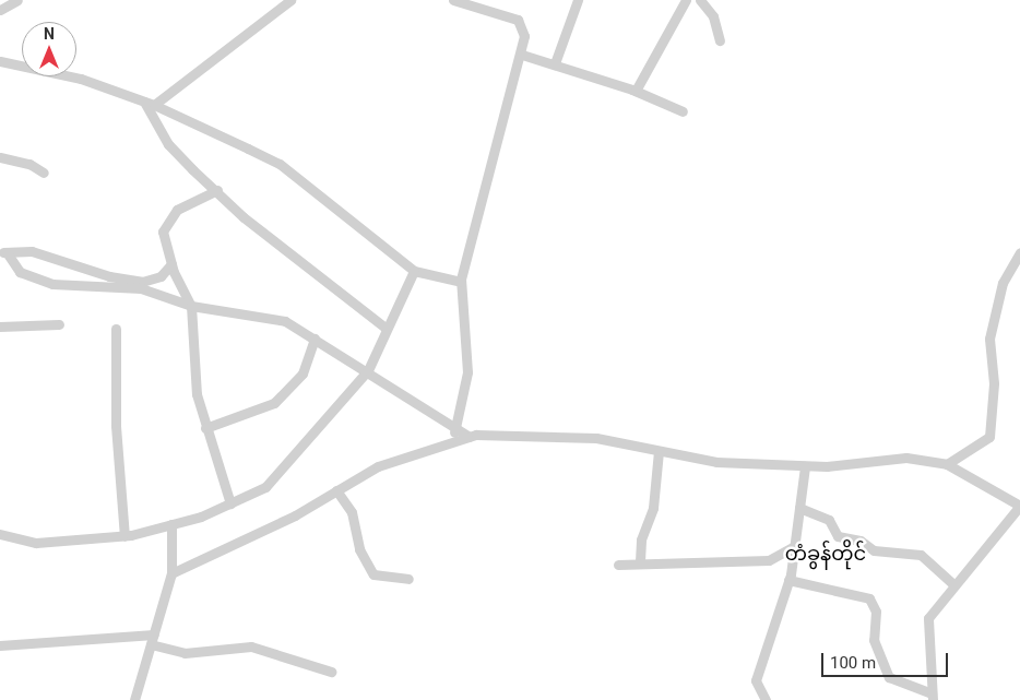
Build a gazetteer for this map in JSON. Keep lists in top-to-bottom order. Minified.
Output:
{"districts":["တံခွန်တိုင်"],"scale_bar":"100 m","north":"top"}
